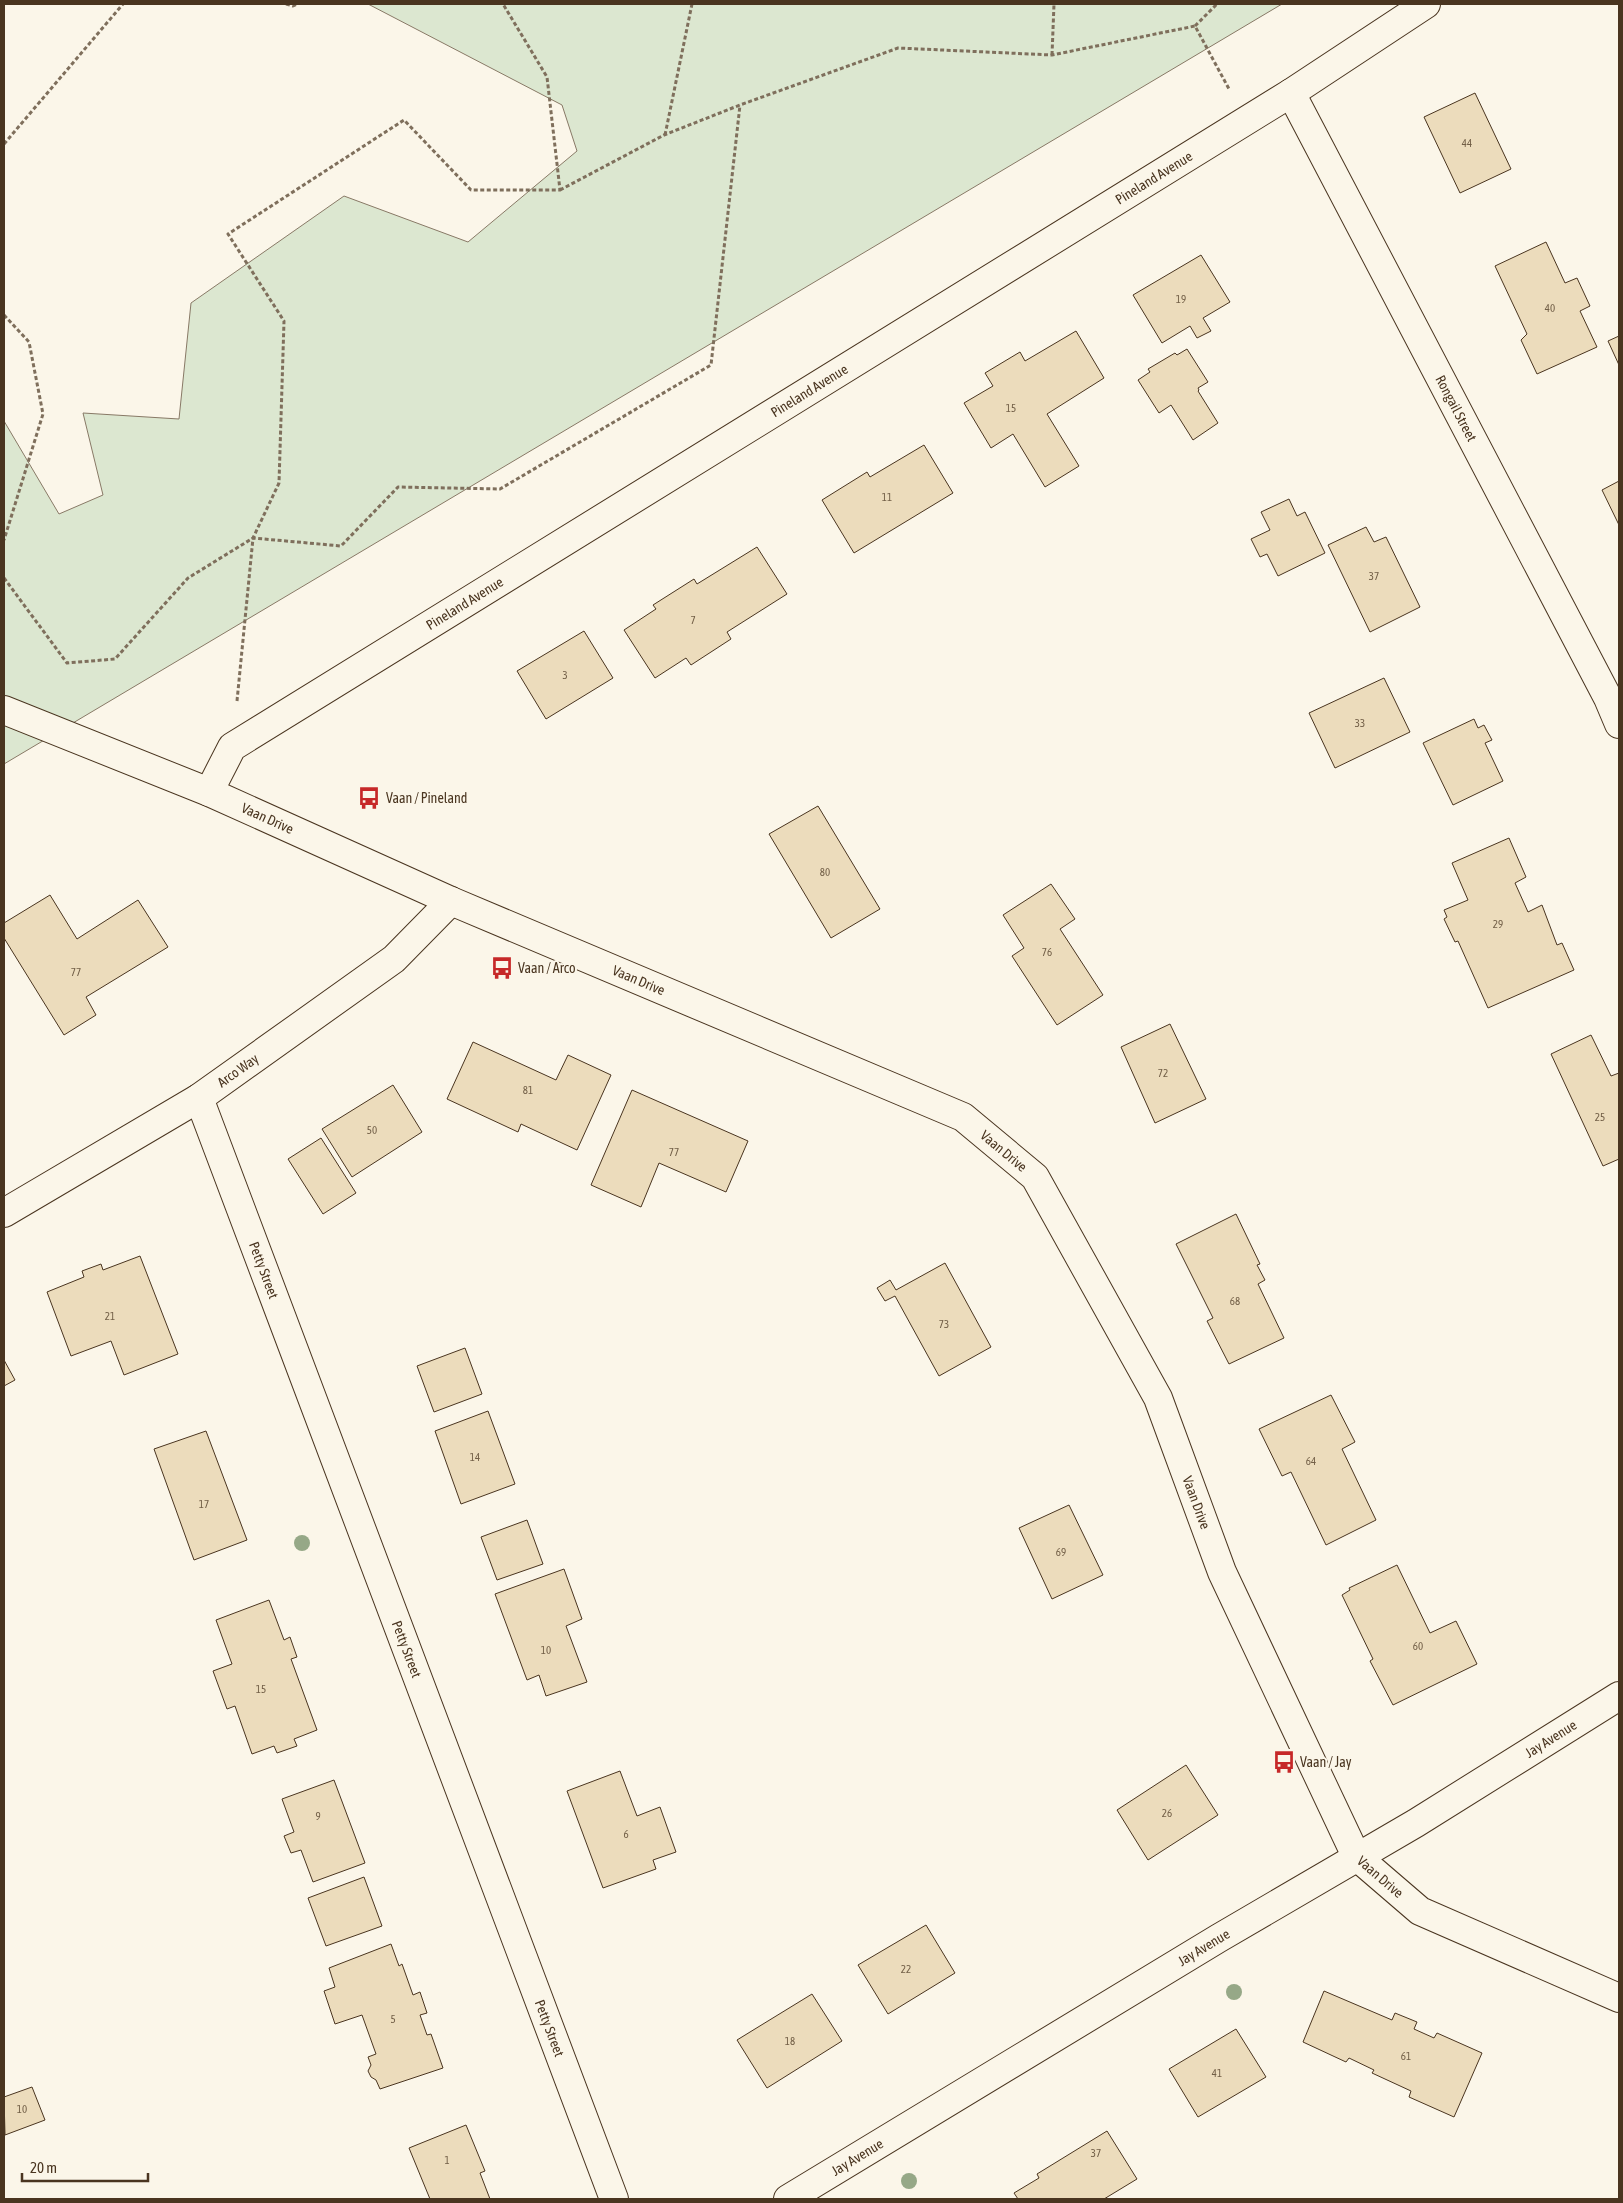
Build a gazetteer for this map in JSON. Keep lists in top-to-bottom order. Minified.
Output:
{"streets":{"street":["Pineland Avenue","Rongail Street","Vaan Drive","Arco Way","Petty Street","Jay Avenue"]},"crossings":[["Pineland Avenue","Rongail Street"],["Vaan Drive","Arco Way"],["Vaan Drive","Jay Avenue"],["Arco Way","Petty Street"]],"places":{"bus stop":["Vaan / Pineland","Vaan / Arco","Vaan / Jay"]},"house_numbers":["44","19","40","15","11","37","7","3","33","80","29","76","77","72","81","25","50","77","68","21","73","14","64","17","69","60","10","15","26","9","6","22","5","18","61","41","10","37","1"],"scale_bar":"20 m"}
